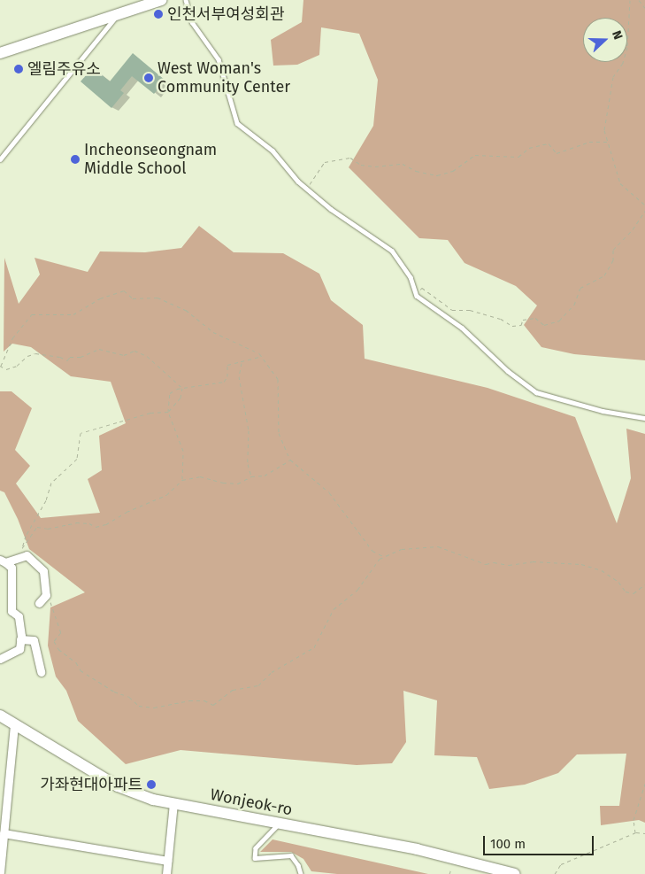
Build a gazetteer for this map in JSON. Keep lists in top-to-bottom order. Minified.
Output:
{"streets":{"street":["Wonjeok-ro"]},"places":["인천서부여성회관","엘림주유소","West Woman's Community Center","Incheonseongnam Middle School","가좌현대아파트"],"scale_bar":"100 m","north":"right"}
